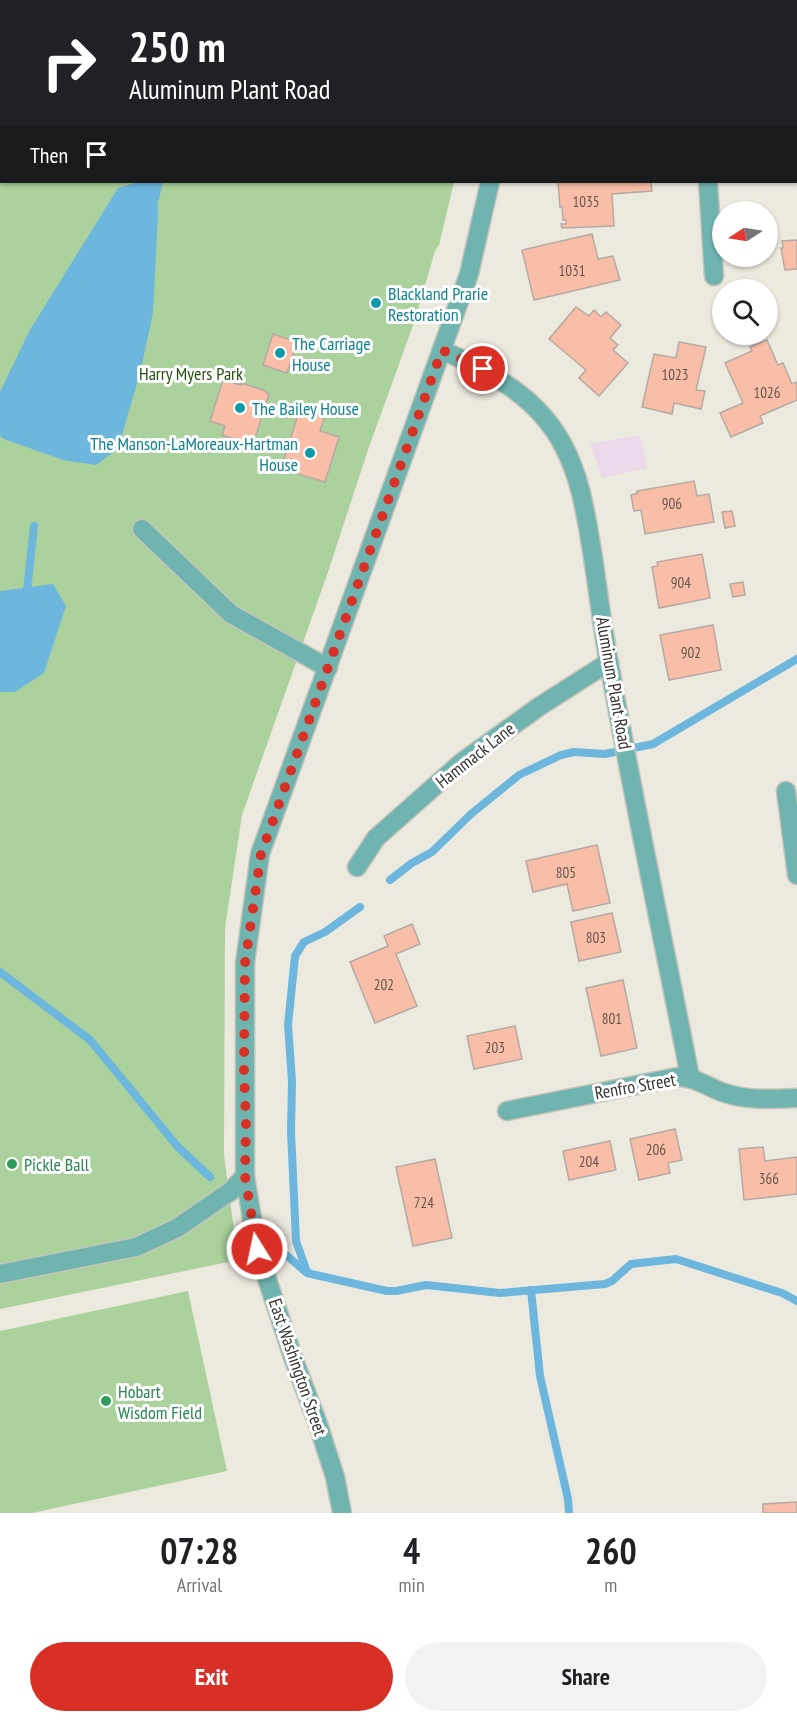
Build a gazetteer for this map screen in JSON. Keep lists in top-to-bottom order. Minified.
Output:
{"streets":{"street":["Aluminum Plant Road","Hammack Lane","Renfro Street","East Washington Street"]},"crossings":[["Aluminum Plant Road","Hammack Lane"],["Aluminum Plant Road","Renfro Street"],["Aluminum Plant Road","East Washington Street"]],"parks":["Harry Myers Park"],"places":["Blackland Prarie Restoration","The Carriage House","The Bailey House","The Manson-LaMoreaux-Hartman House","Pickle Ball","Hobart Wisdom Field"],"house_numbers":["1035","1031","1023","1026","906","904","902","805","803","202","801","203","206","204","366","724"],"north":"left","page":{"turn":["250 m","Aluminum Plant Road"],"then":"Then","eta":["07:28","Arrival","4","min","260","m"],"buttons":["Exit","Share"]}}
